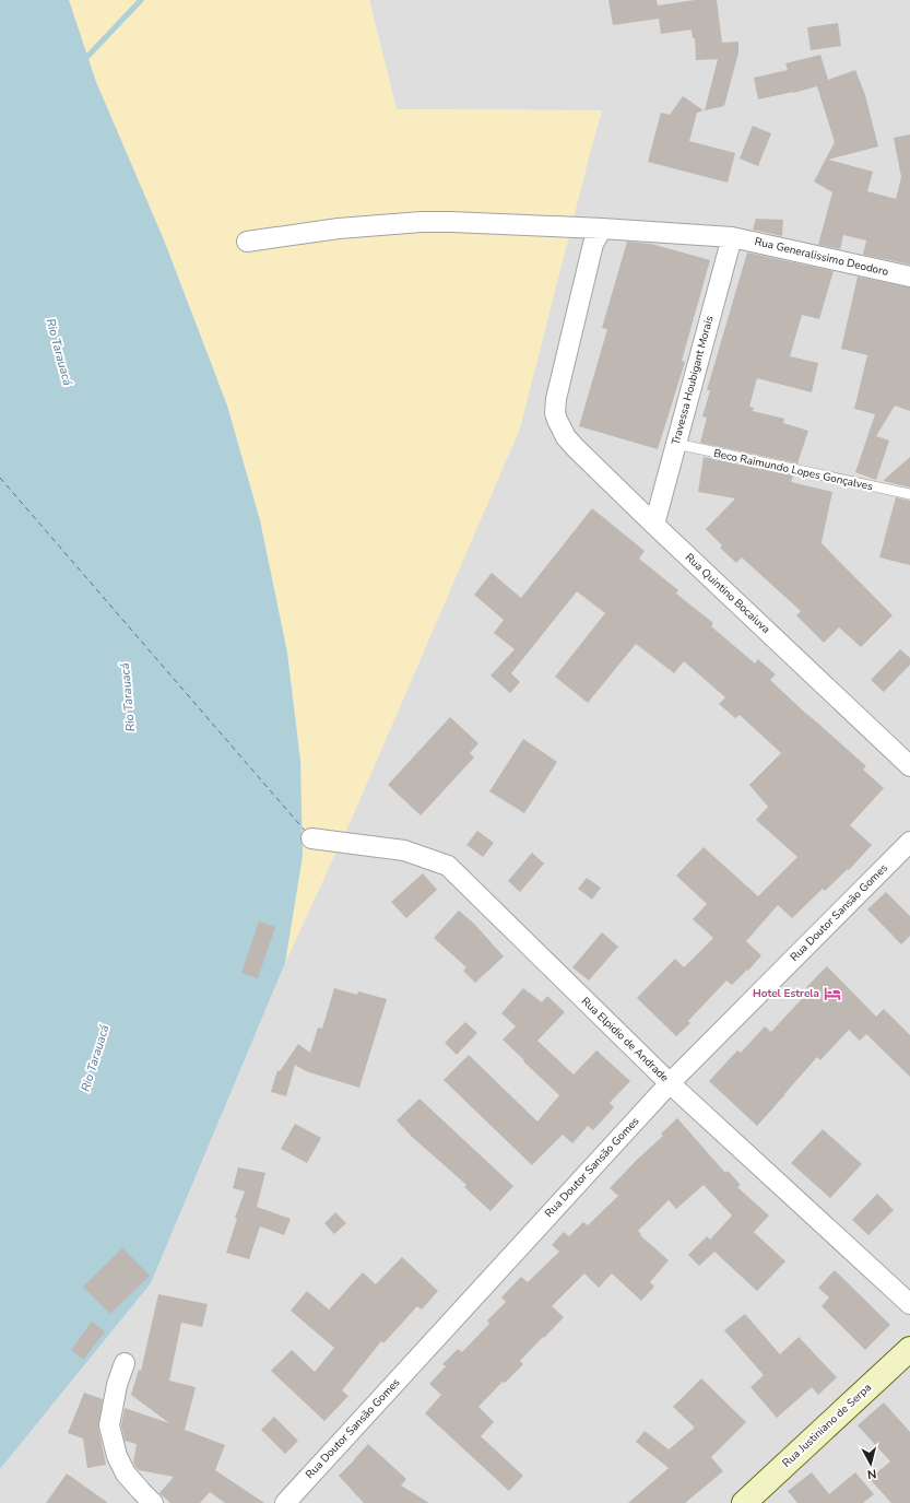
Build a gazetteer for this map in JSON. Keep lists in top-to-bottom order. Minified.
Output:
{"streets":{"main road":["Rua Justiniano de Serpa"],"street":["Rua Generalissimo Deodoro","Travessa Houbigant Morais","Rua Quintino Bocaiuva","Rua Doutor Sansão Gomes","Rua Elpidio de Andrade"],"lane":["Beco Raimundo Lopes Gonçalves"]},"crossings":[["Rua Generalissimo Deodoro","Travessa Houbigant Morais"],["Rua Generalissimo Deodoro","Rua Quintino Bocaiuva"],["Travessa Houbigant Morais","Beco Raimundo Lopes Gonçalves"],["Travessa Houbigant Morais","Rua Quintino Bocaiuva"],["Rua Doutor Sansão Gomes","Rua Elpidio de Andrade"]],"water":["Rio Tarauacá"],"places":{"hotel":["Hotel Estrela"]},"north":"bottom"}
